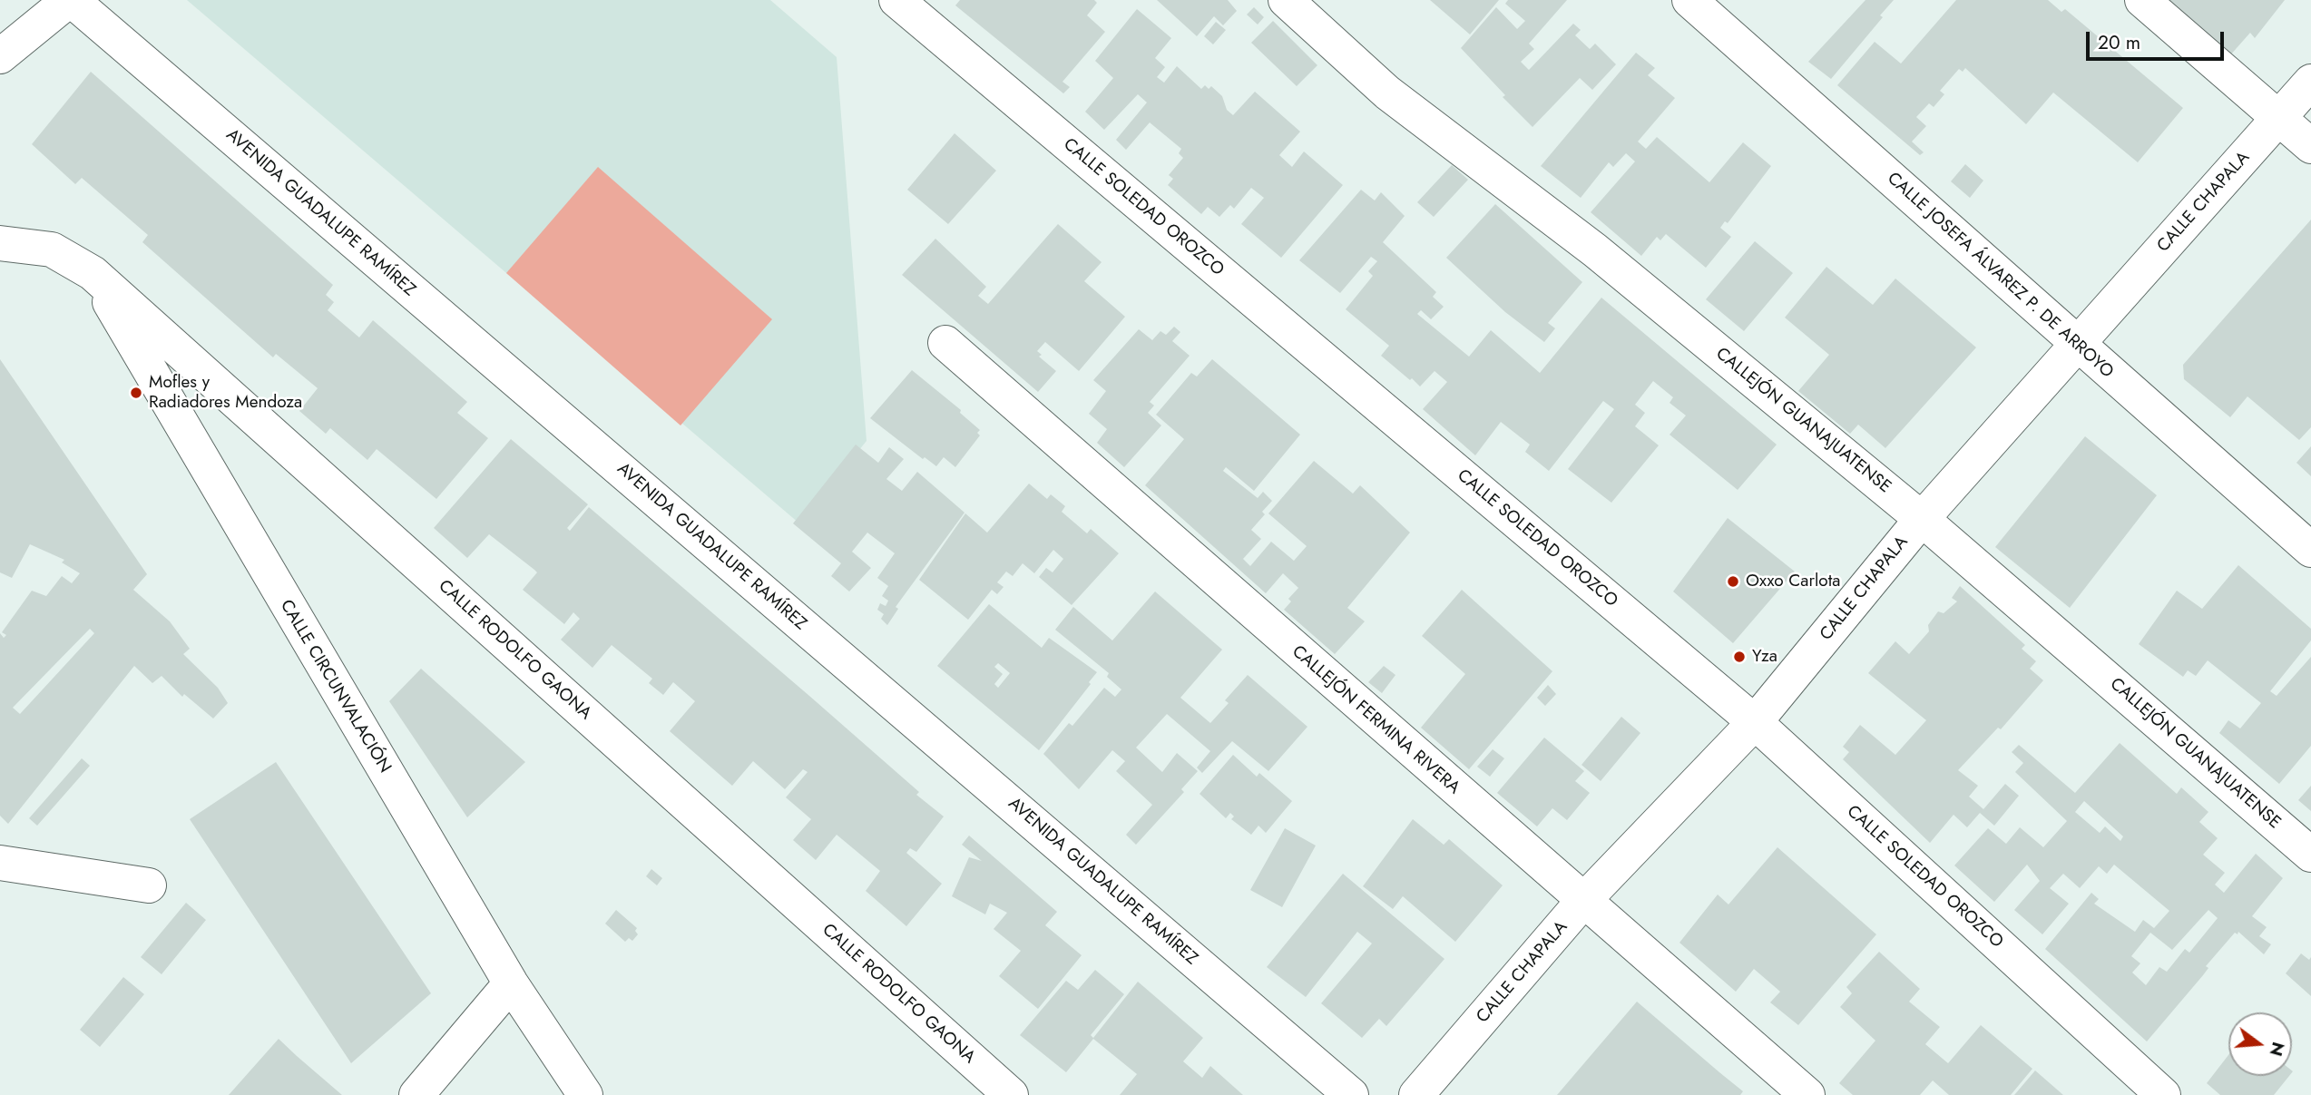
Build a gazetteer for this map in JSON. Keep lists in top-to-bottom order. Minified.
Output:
{"streets":{"street":["CALLE CHAPALA","CALLE SOLEDAD OROZCO","AVENIDA GUADALUPE RAMÍREZ","CALLE JOSEFA ÁLVAREZ P. DE ARROYO","CALLEJÓN GUANAJUATENSE","CALLE RODOLFO GAONA","CALLE CIRCUNVALACIÓN","CALLEJÓN FERMINA RIVERA"]},"crossings":[["CALLE CHAPALA","CALLE SOLEDAD OROZCO"],["CALLE CHAPALA","CALLE JOSEFA ÁLVAREZ P. DE ARROYO"],["CALLE CHAPALA","CALLEJÓN GUANAJUATENSE"],["CALLE CHAPALA","CALLEJÓN FERMINA RIVERA"],["CALLE RODOLFO GAONA","CALLE CIRCUNVALACIÓN"]],"places":["Mofles y Radiadores Mendoza","Oxxo Carlota","Yza"],"scale_bar":"20 m","north":"right"}
